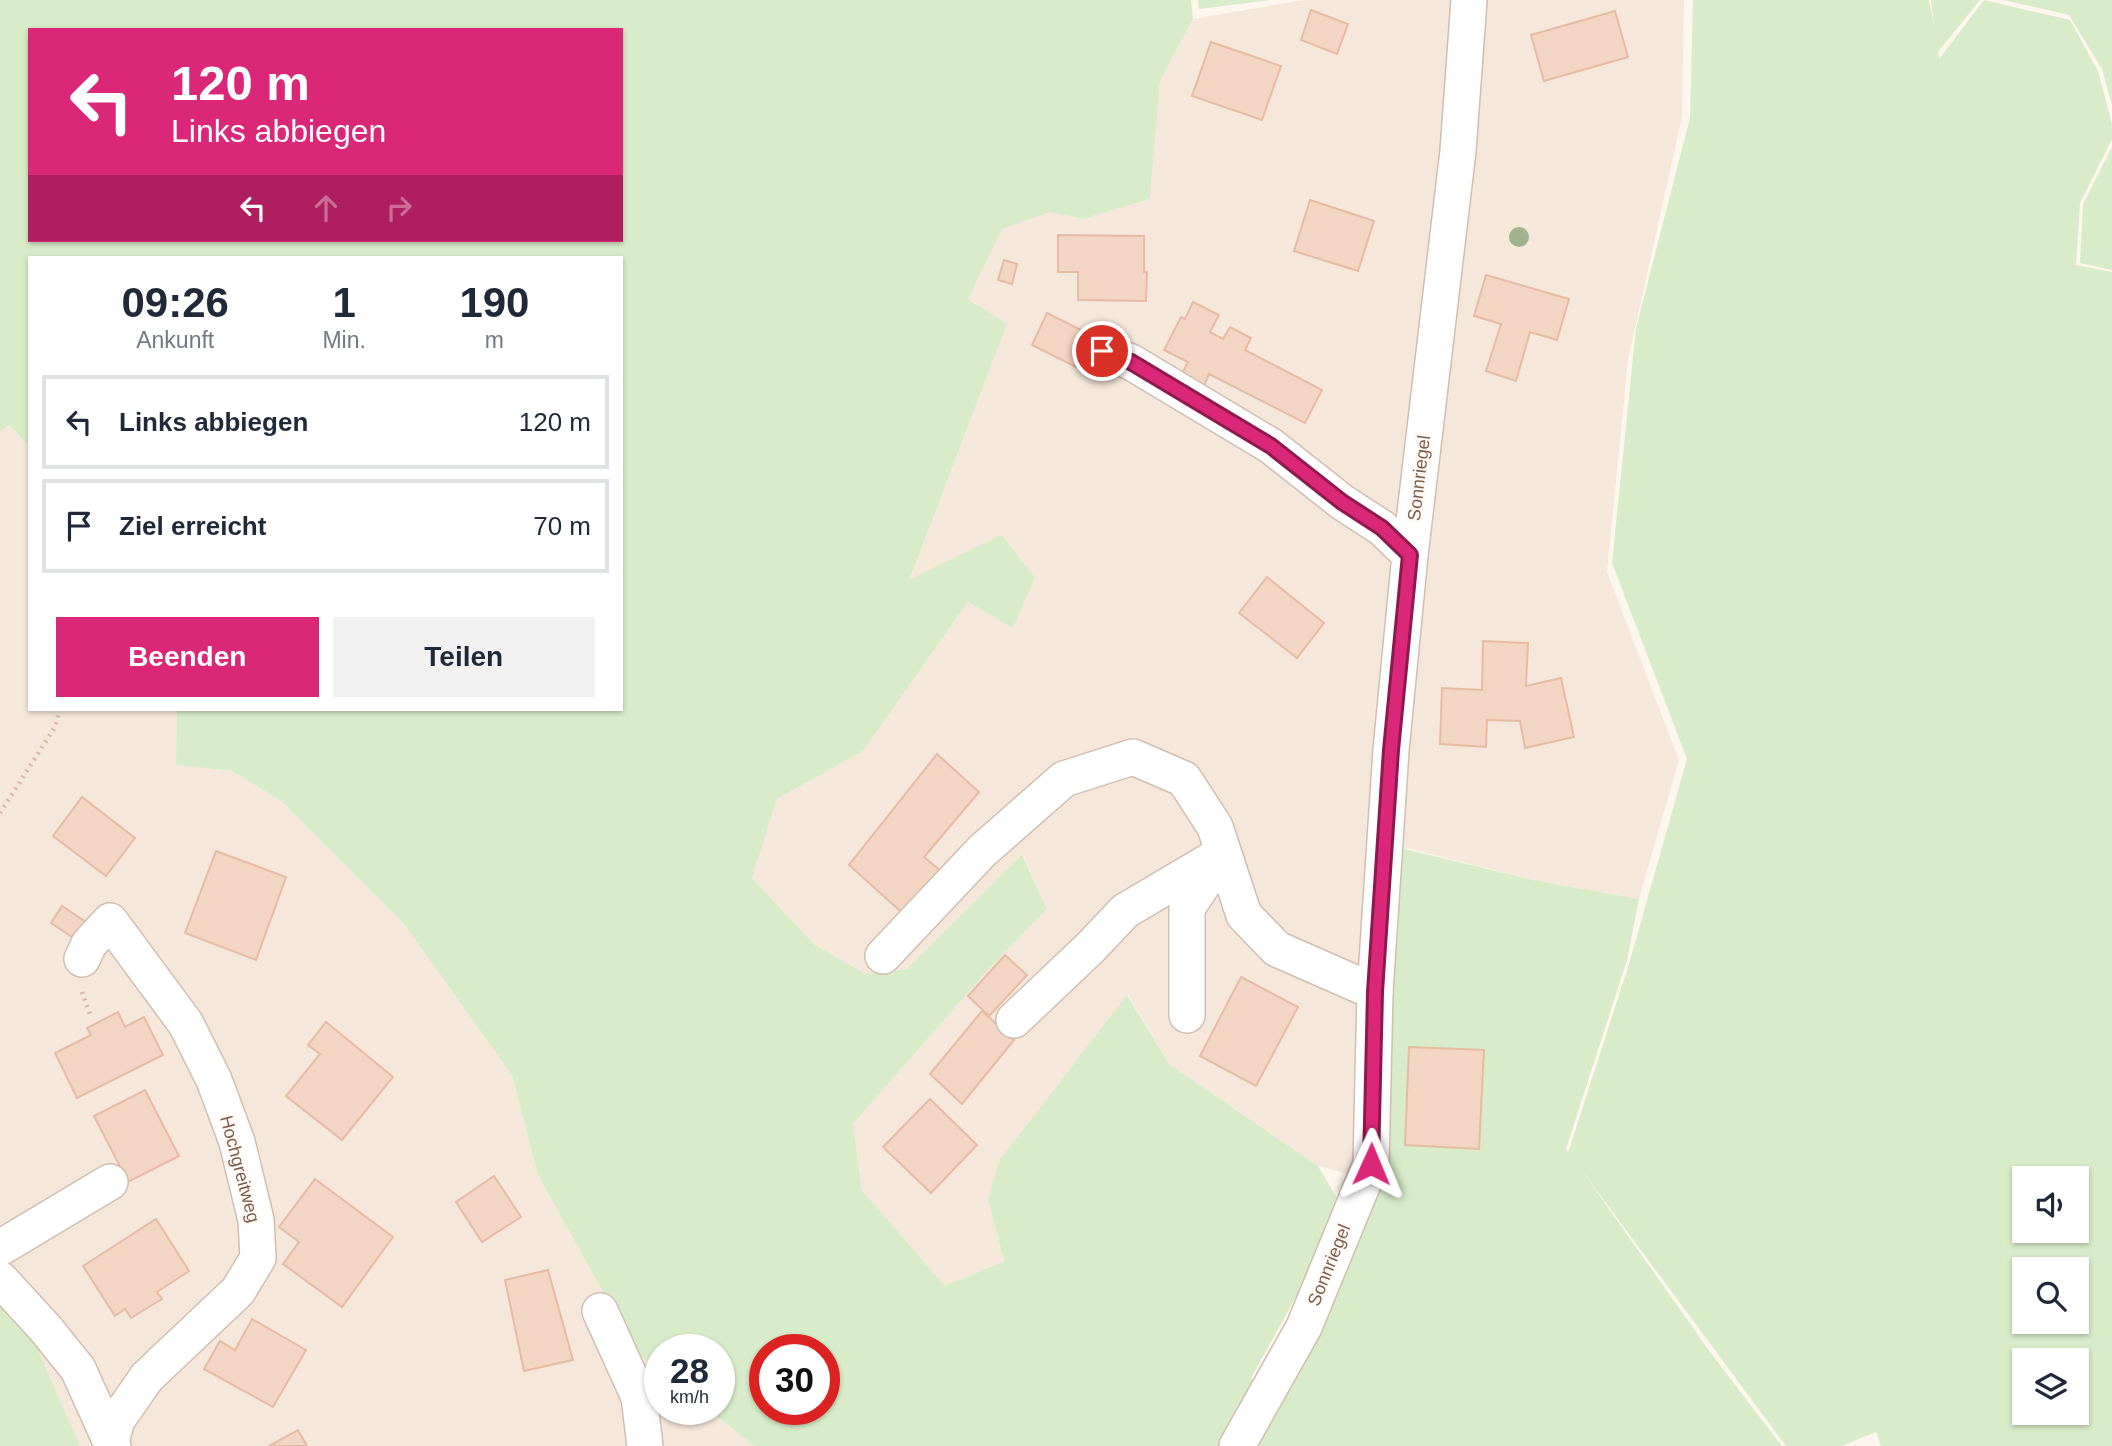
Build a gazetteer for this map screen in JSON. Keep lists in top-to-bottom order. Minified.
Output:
{"streets":{"street":["Sonnriegel","Hochgreitweg"]},"page":{"turn":["120 m","Links abbiegen"],"eta":["09:26","Ankunft","1","Min.","190","m"],"list":[{"name":"Links abbiegen","value":"120 m"},{"name":"Ziel erreicht","value":"70 m"}],"buttons":["Beenden","Teilen"],"speed":"28 km/h","limit":"30"}}
